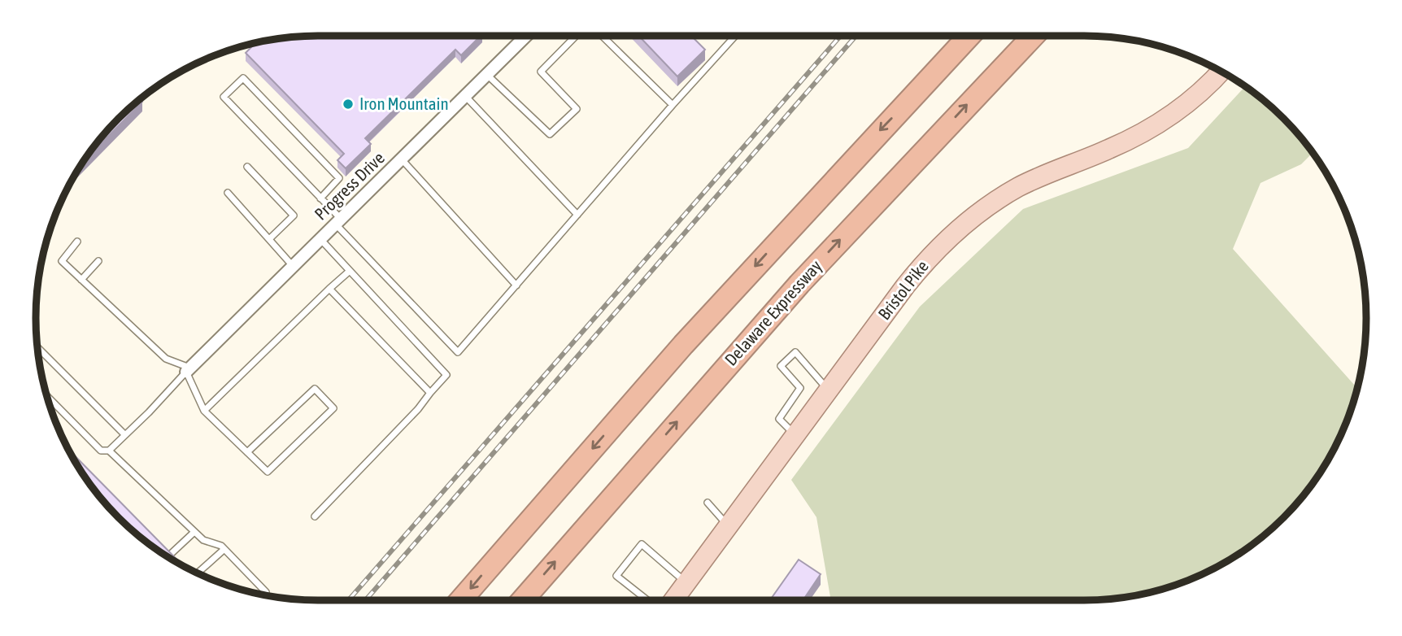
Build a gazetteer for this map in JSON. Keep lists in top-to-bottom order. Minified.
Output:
{"streets":{"highway":["Delaware Expressway"],"main road":["Bristol Pike"],"street":["Progress Drive"]},"places":["Iron Mountain"]}
